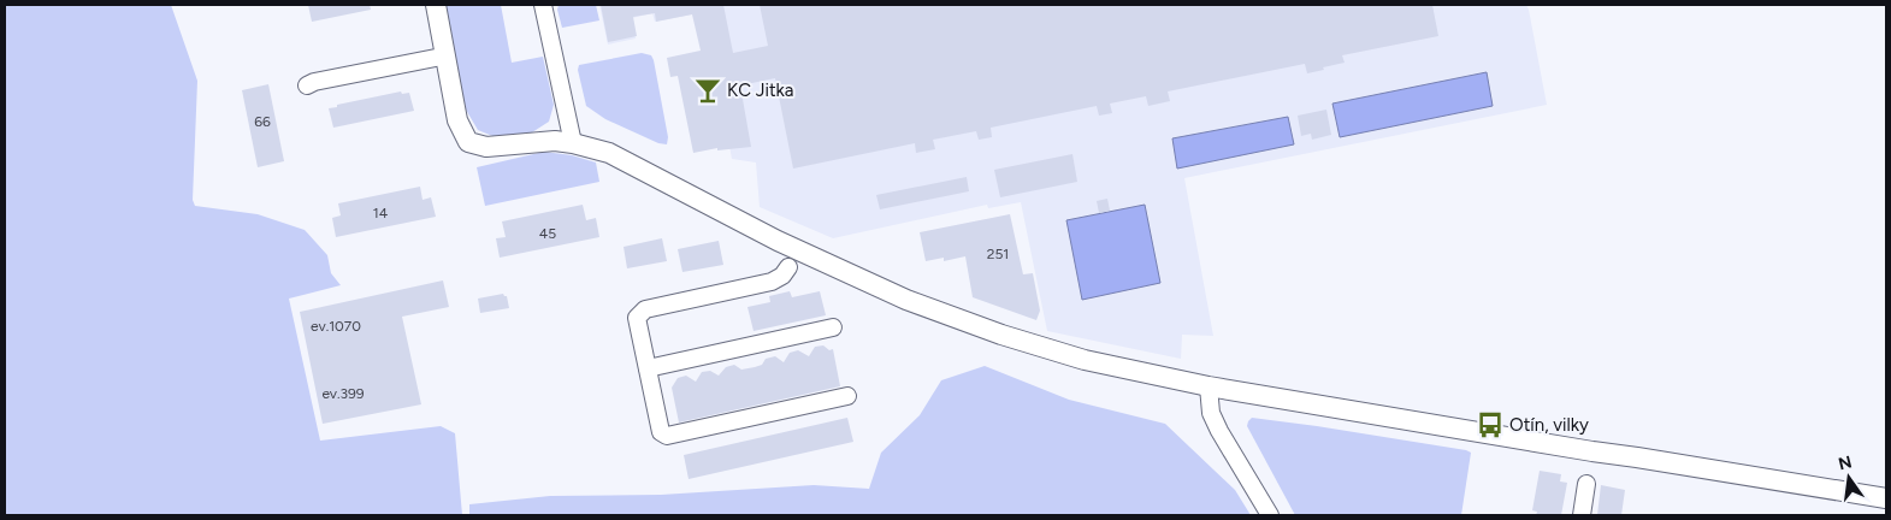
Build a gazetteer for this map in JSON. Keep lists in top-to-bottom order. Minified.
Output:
{"places":{"bar":["KC Jitka"],"bus stop":["Otín, vilky"]},"house_numbers":["66","14","45","251","ev.1070","ev.399"],"north":"top"}
